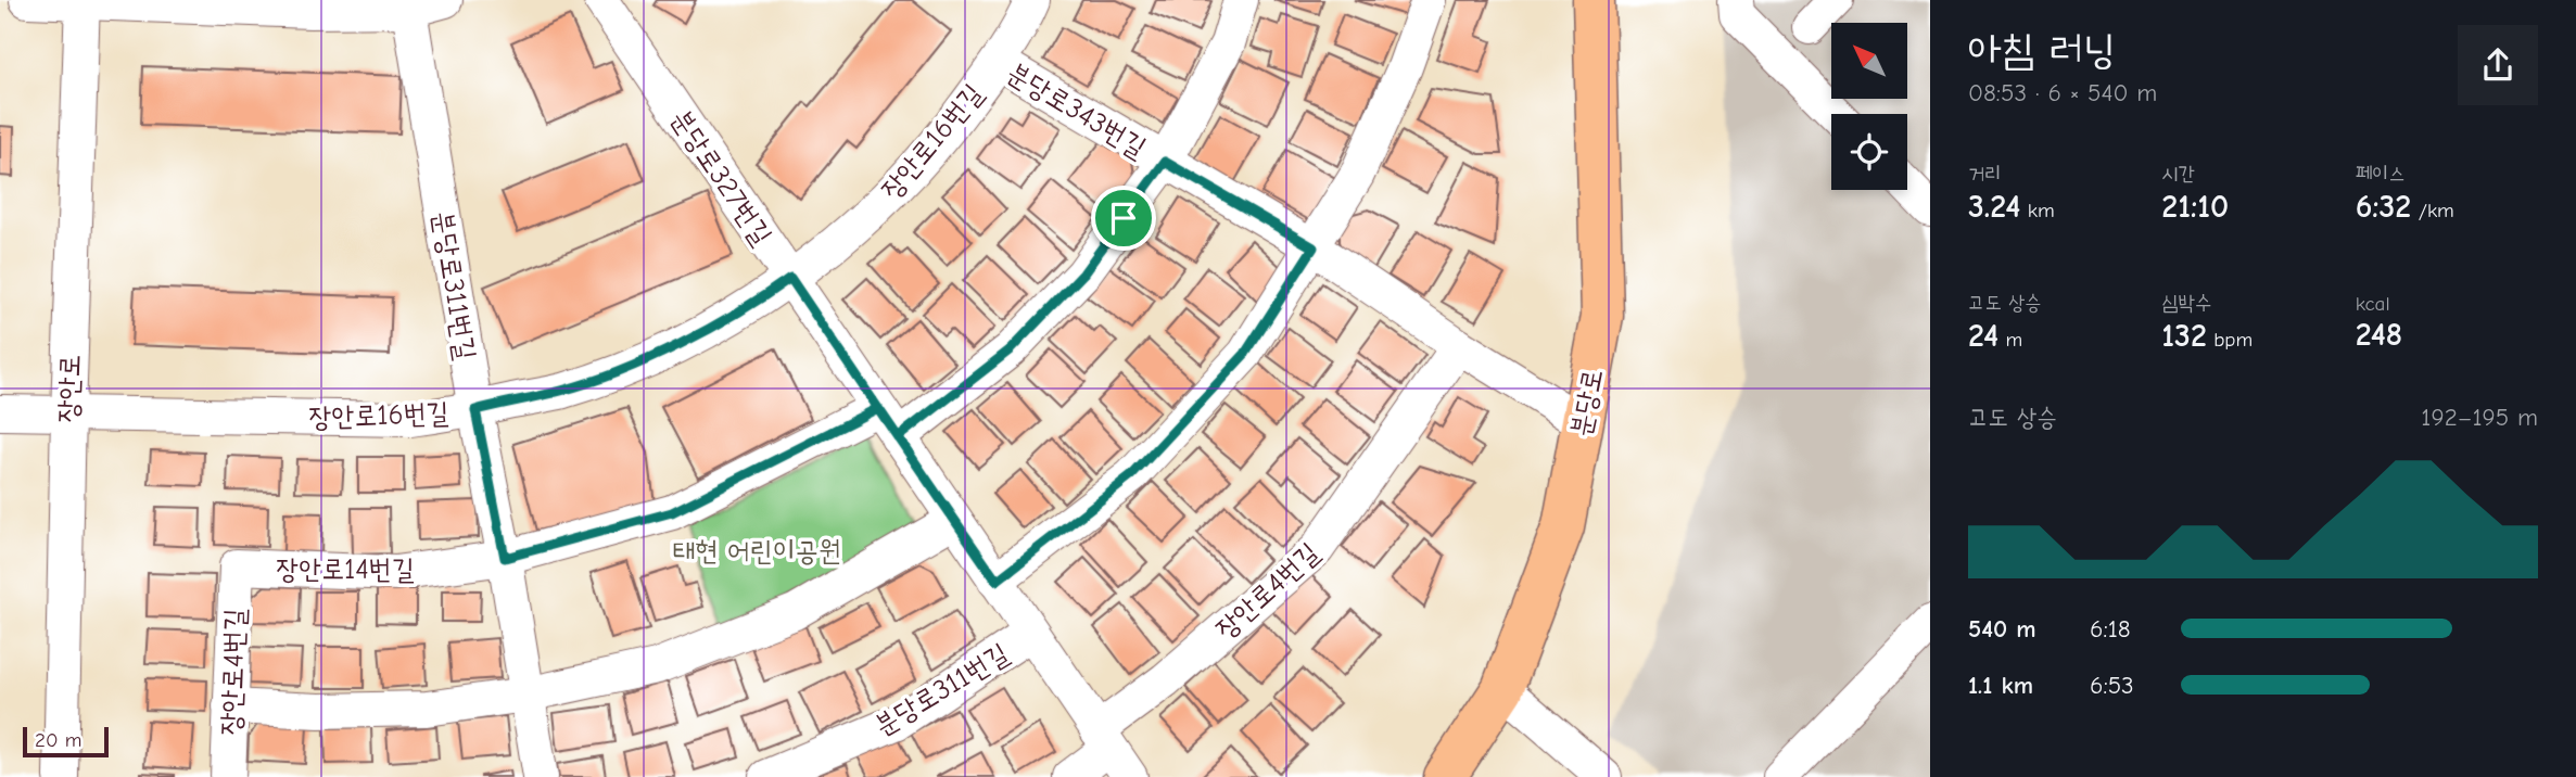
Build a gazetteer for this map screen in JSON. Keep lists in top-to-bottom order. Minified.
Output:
{"streets":{"main road":["분당로"],"street":["분당로343번길","장안로16번길","분당로327번길","분당로311번길","장안로","장안로14번길","장안로4번길"]},"crossings":[["분당로343번길","장안로16번길"],["분당로343번길","분당로"],["분당로343번길","장안로4번길"],["장안로16번길","분당로327번길"],["장안로16번길","분당로311번길"],["장안로16번길","장안로"],["분당로327번길","분당로311번길"],["분당로327번길","장안로14번길"],["분당로327번길","장안로4번길"],["분당로311번길","장안로14번길"],["장안로14번길","장안로4번길"]],"parks":["태현 어린이공원"],"scale_bar":"20 m","north":"top left","page":{"heading":["아침 러닝","08:53 · 6 × 540 m"],"stats":[["거리","3.24 km"],["시간","21:10"],["페이스","6:32 /km"],["고도 상승","24 m"],["심박수","132 bpm"],["kcal","248"]],"chart":["고도 상승","192–195 m"],"list":[{"name":"540 m","note":"6:18"},{"name":"1.1 km","note":"6:53"}],"scale":"20 m"}}
